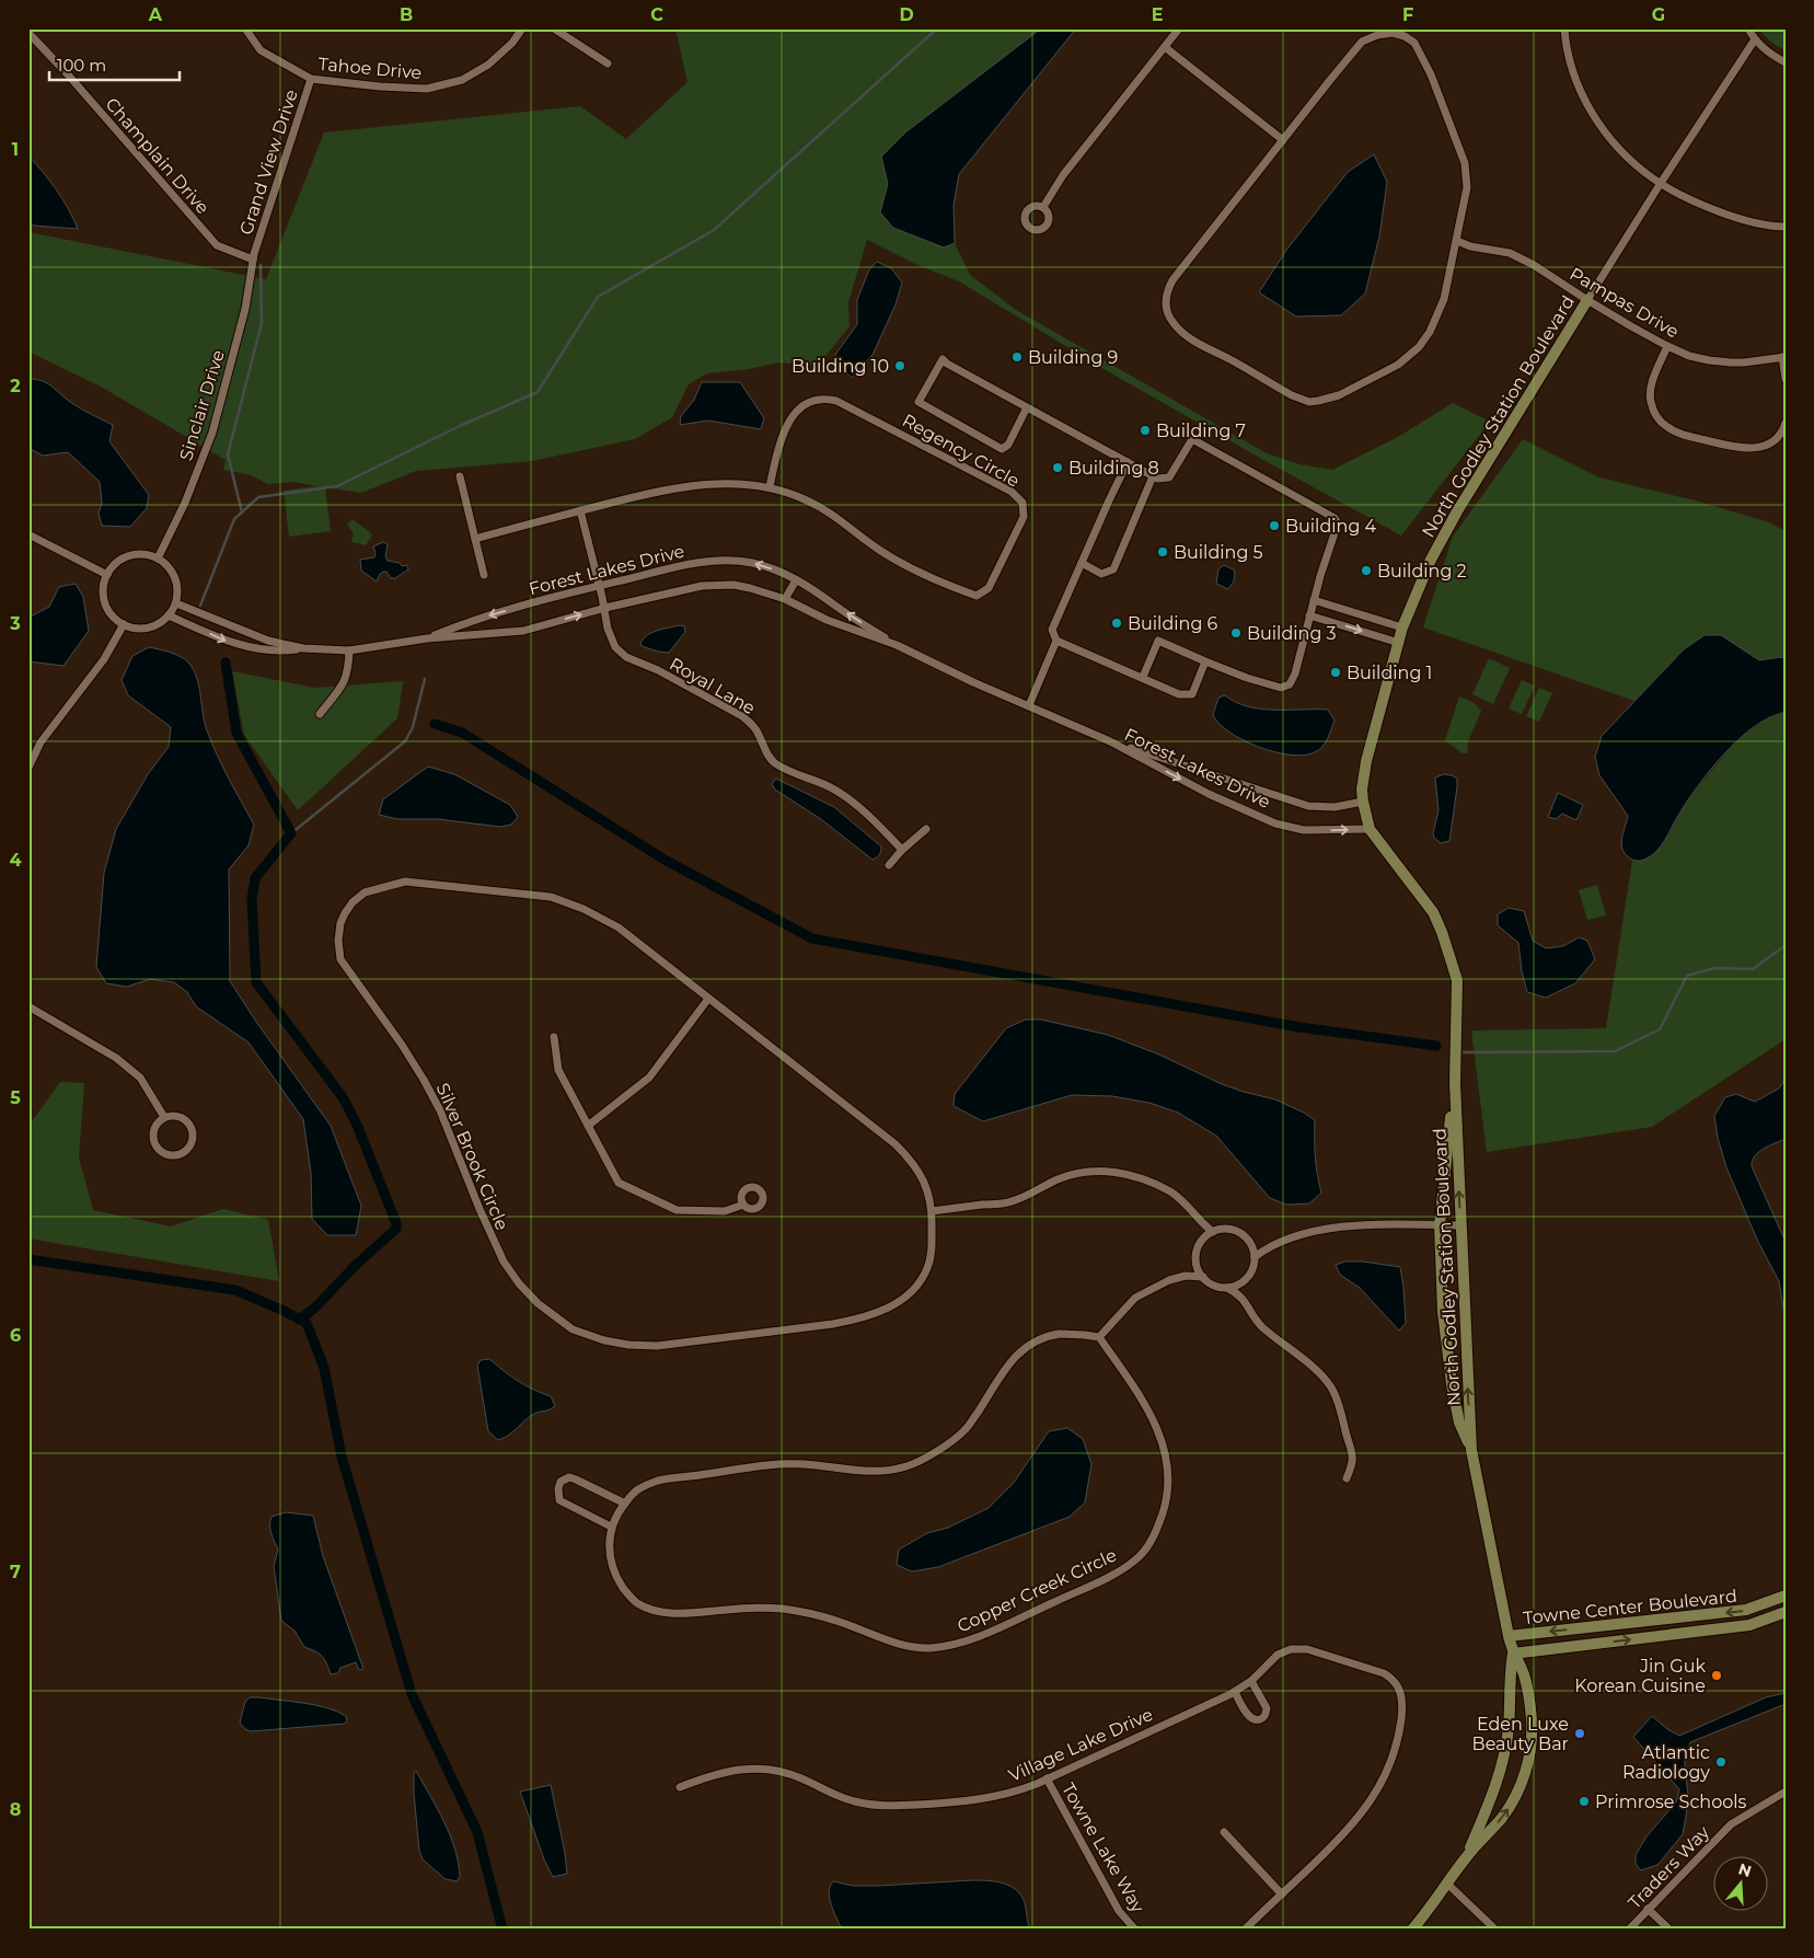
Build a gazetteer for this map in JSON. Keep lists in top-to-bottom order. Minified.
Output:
{"streets":{"street":["Tahoe Drive","Champlain Drive","Grand View Drive","Pampas Drive","Sinclair Drive","North Godley Station Boulevard","Regency Circle","Forest Lakes Drive","Royal Lane","Silver Brook Circle","Copper Creek Circle","Towne Center Boulevard","Village Lake Drive","Towne Lake Way","Traders Way"]},"crossings":[["Tahoe Drive","Grand View Drive"],["Champlain Drive","Grand View Drive"],["Champlain Drive","Sinclair Drive"],["Grand View Drive","Sinclair Drive"],["Pampas Drive","North Godley Station Boulevard"],["Sinclair Drive","Forest Lakes Drive"],["North Godley Station Boulevard","Forest Lakes Drive"],["North Godley Station Boulevard","Towne Center Boulevard"],["Regency Circle","Royal Lane"],["Forest Lakes Drive","Royal Lane"],["Village Lake Drive","Towne Lake Way"]],"places":["Building 9","Building 10","Building 7","Building 8","Building 4","Building 5","Building 2","Building 6","Building 3","Building 1","Jin Guk Korean Cuisine","Eden Luxe Beauty Bar","Atlantic Radiology","Primrose Schools"],"scale_bar":"100 m","north":"top","grid":{"columns":["A","B","C","D","E","F","G"],"rows":["1","2","3","4","5","6","7","8"]}}
